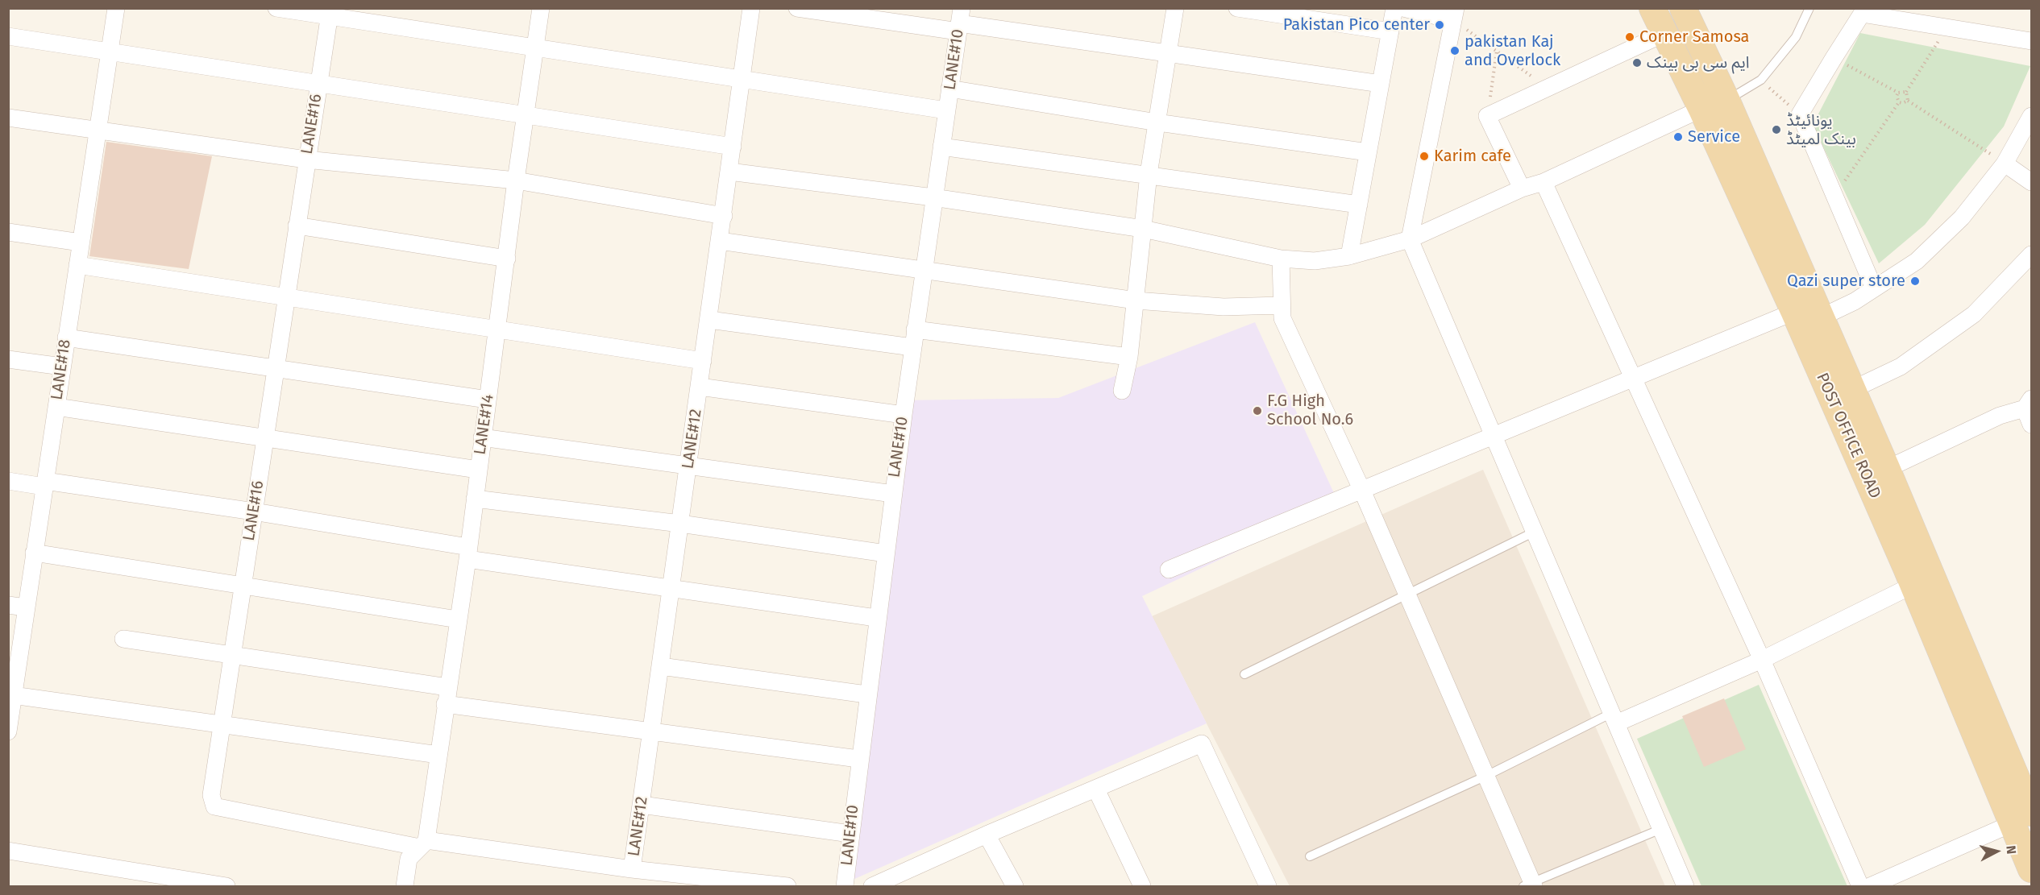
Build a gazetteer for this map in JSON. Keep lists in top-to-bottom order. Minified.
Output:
{"streets":{"main road":["POST OFFICE ROAD"],"street":["LANE#10","LANE#16","LANE#18","LANE#14","LANE#12"]},"crossings":[["LANE#16","LANE#14"]],"places":["Pakistan Pico center","Corner Samosa","pakistan Kaj and Overlock","ایم سی بی بینک","یونائیٹڈ بینک لمیٹڈ","Service","Karim cafe","Qazi super store","F.G High School No.6"],"north":"right"}
